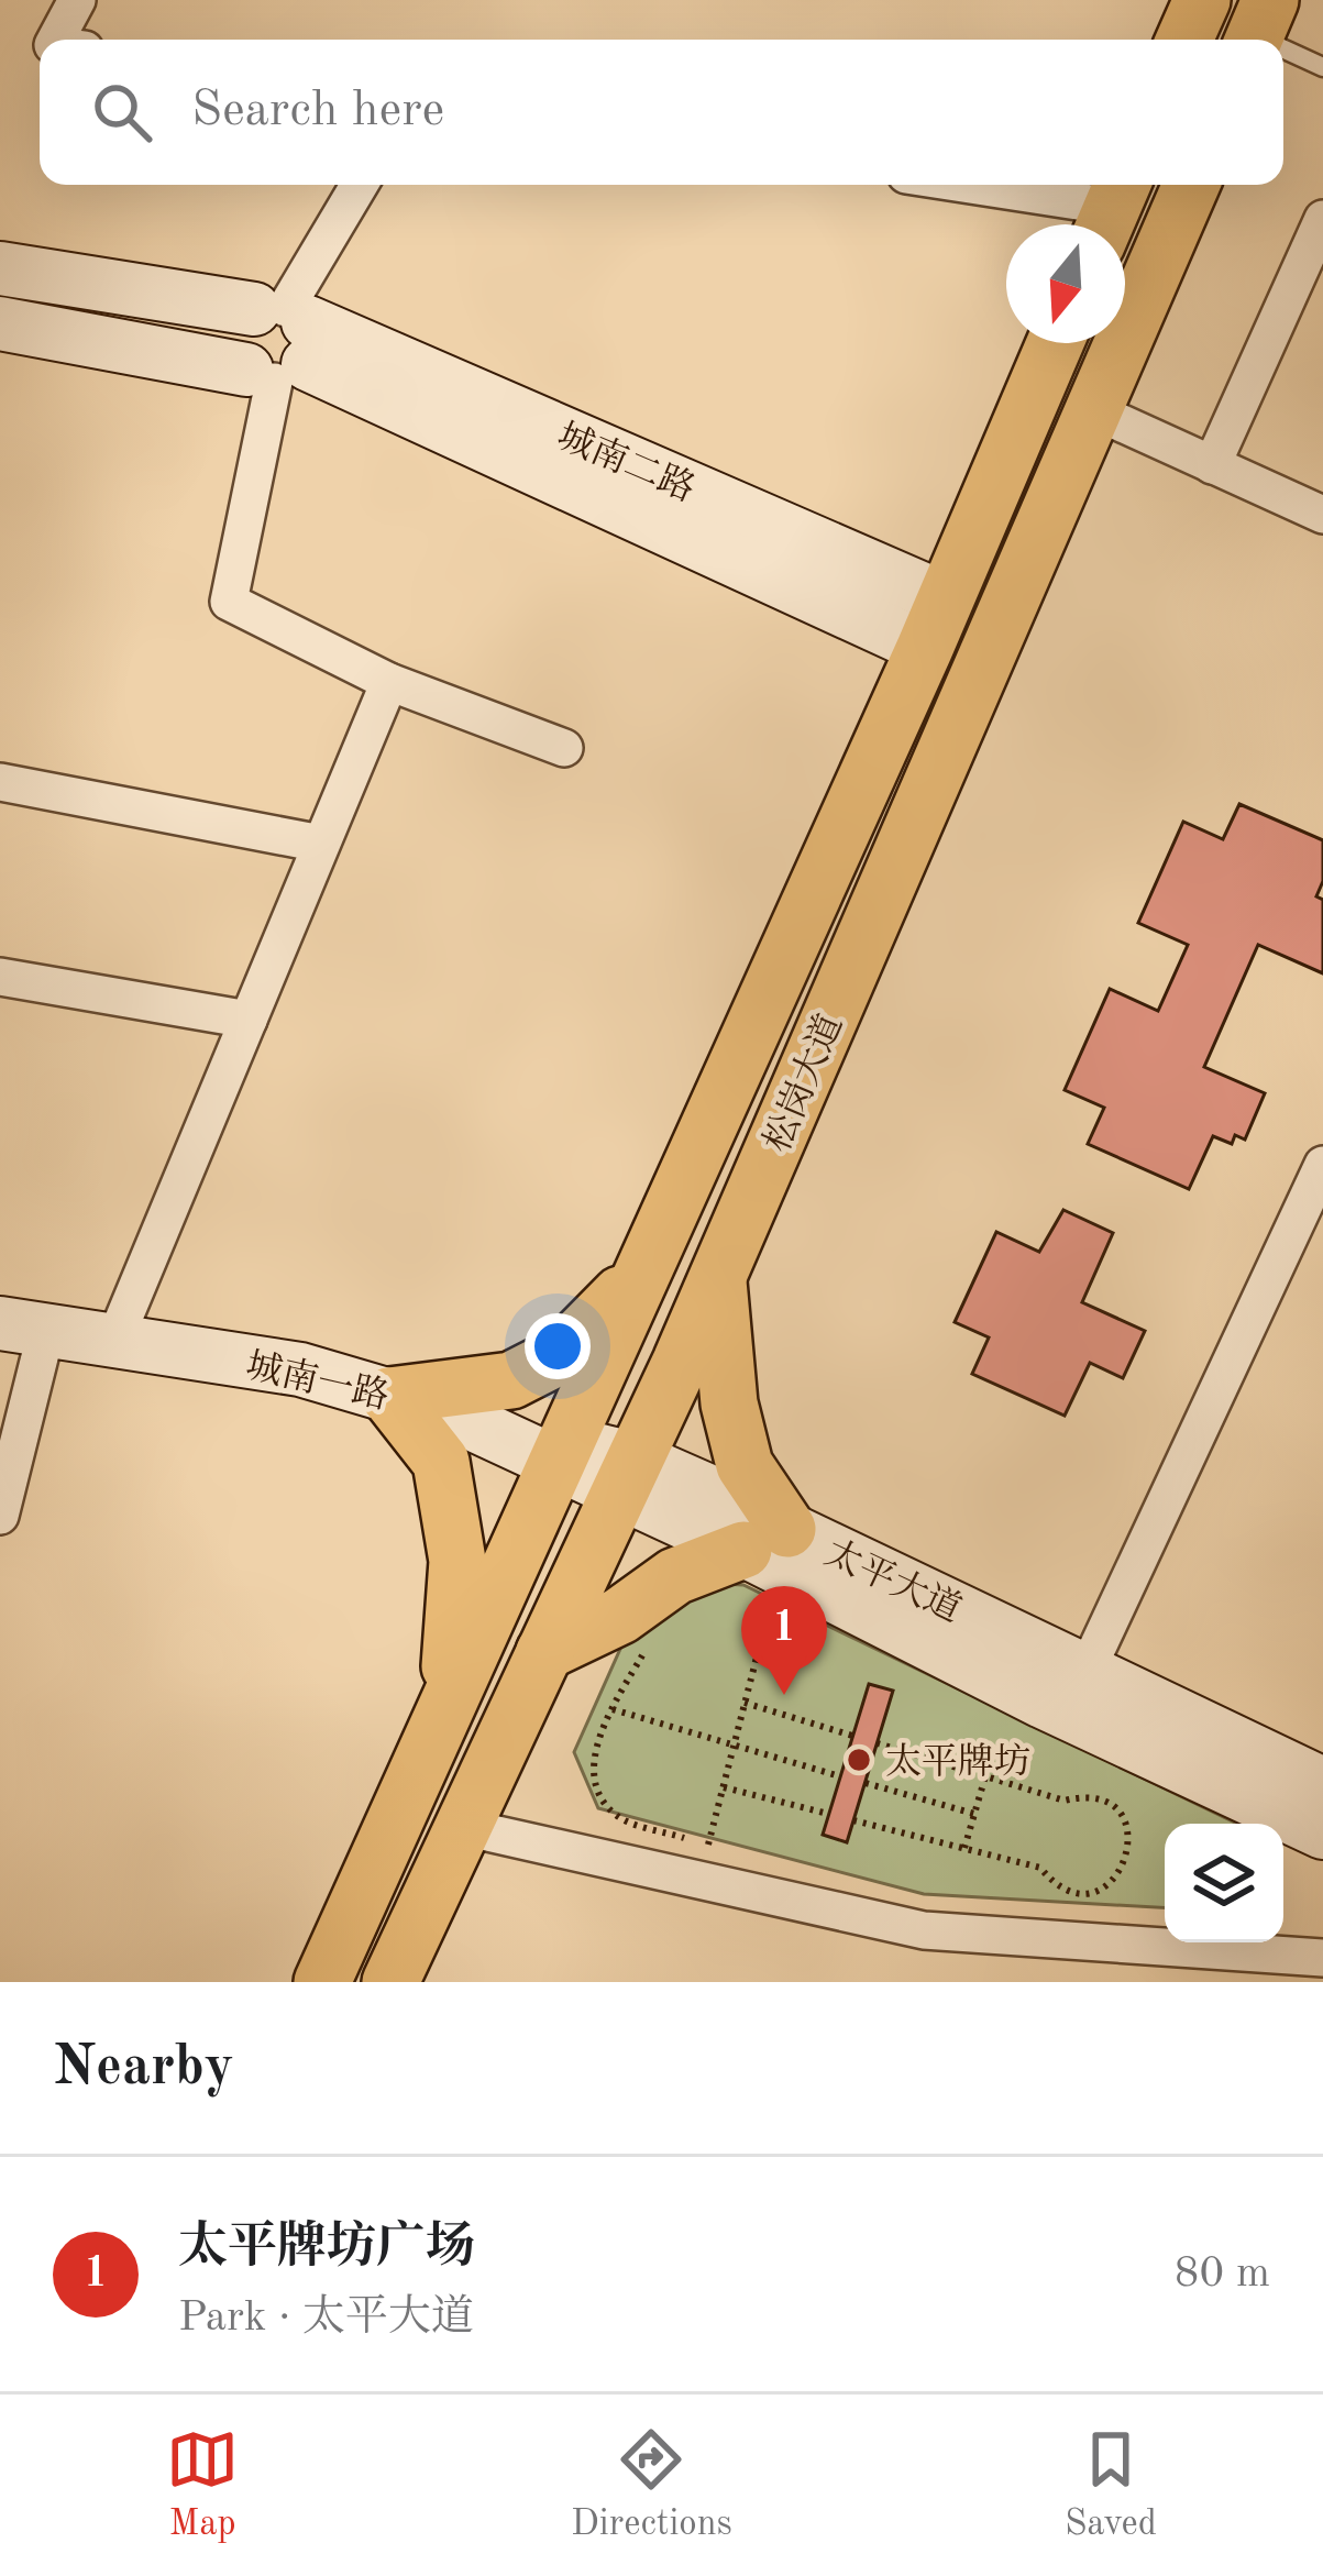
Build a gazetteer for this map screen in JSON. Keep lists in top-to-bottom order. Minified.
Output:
{"streets":{"main road":["松岗大道"],"street":["城南二路","城南一路","太平大道"]},"crossings":[["城南二路","松岗大道"],["松岗大道","城南一路"]],"places":["太平牌坊"],"north":"bottom","page":{"search":"Search here","pins":"1","heading":"Nearby","list":[{"mark":"1","name":"太平牌坊广场","note":"Park · 太平大道","value":"80 m"}],"nav":["Map","Directions","Saved"]}}
